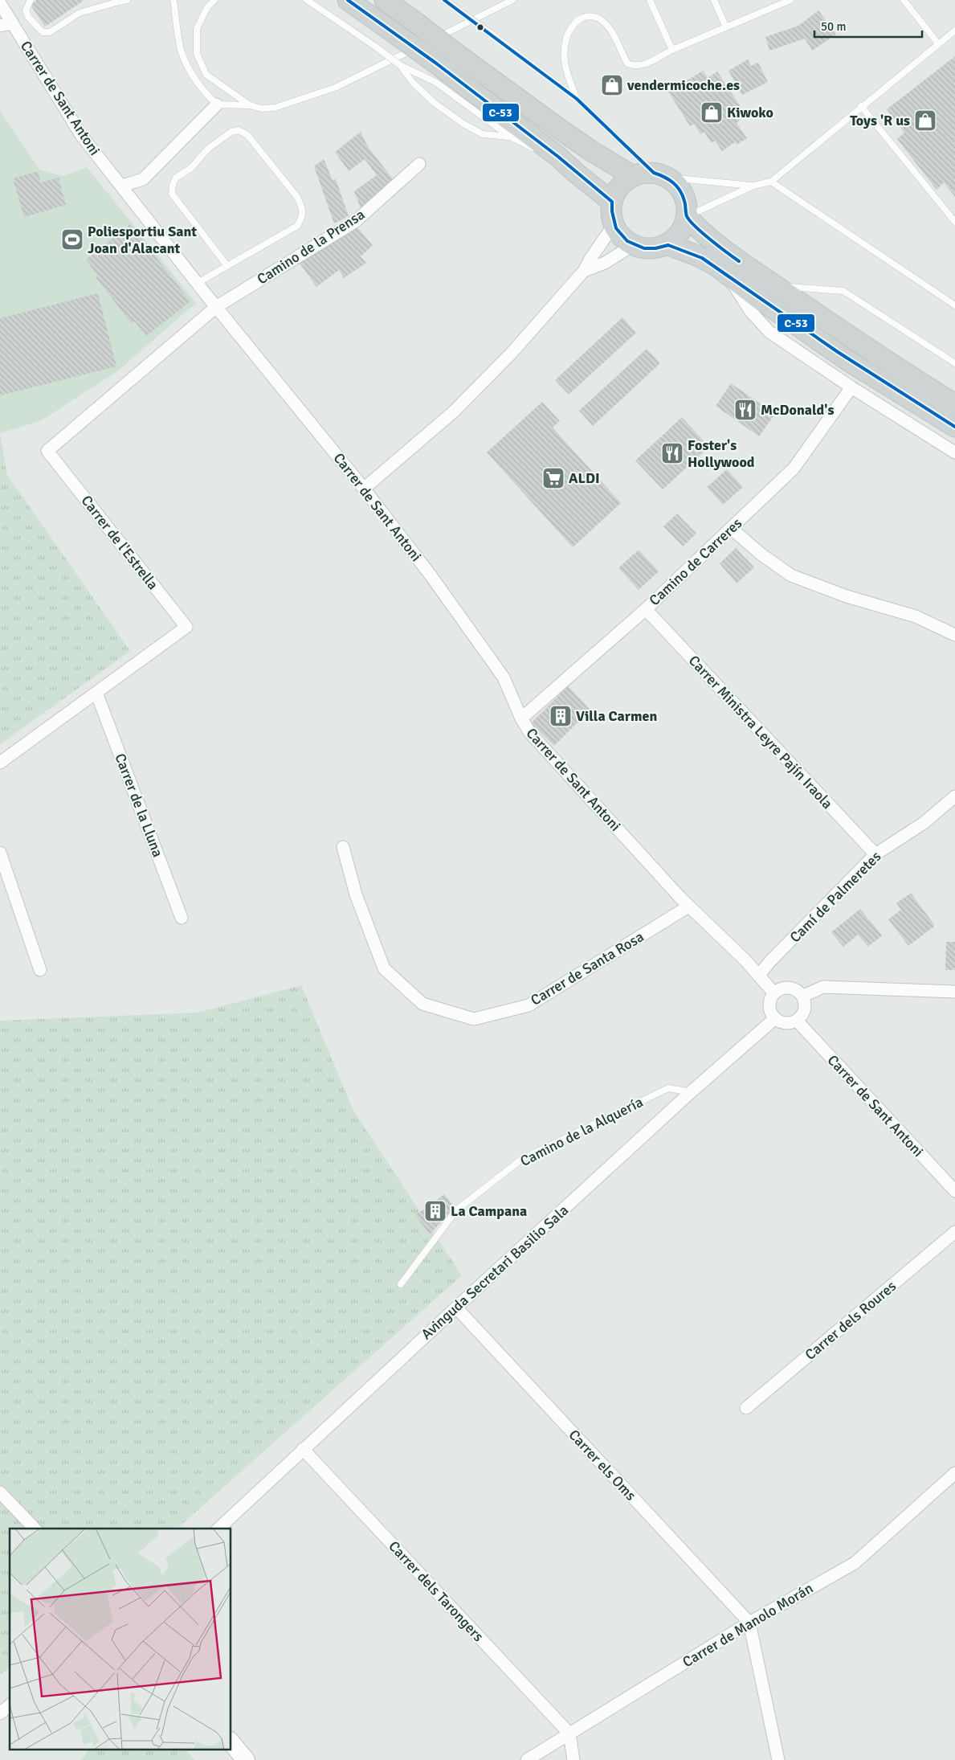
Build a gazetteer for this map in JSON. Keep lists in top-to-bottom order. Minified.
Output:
{"streets":{"street":["Carrer de Sant Antoni","Camino de la Prensa","Carrer de l'Estrella","Camino de Carreres","Carrer Ministra Leyre Pajín Iraola","Carrer de la Lluna","Camí de Palmeretes","Carrer de Santa Rosa","Avinguda Secretari Basilio Sala","Carrer dels Roures","Carrer els Oms","Carrer dels Tarongers","Carrer de Manolo Morán"],"lane":["Camino de la Alquería"]},"crossings":[["Carrer de Sant Antoni","Camino de la Prensa"],["Carrer de Sant Antoni","Carrer de l'Estrella"],["Carrer de Sant Antoni","Camino de Carreres"],["Carrer de Sant Antoni","Camí de Palmeretes"],["Carrer de Sant Antoni","Carrer de Santa Rosa"],["Carrer de Sant Antoni","Avinguda Secretari Basilio Sala"],["Camino de la Prensa","Carrer de l'Estrella"],["Carrer de l'Estrella","Carrer de la Lluna"],["Camino de Carreres","Carrer Ministra Leyre Pajín Iraola"],["Carrer Ministra Leyre Pajín Iraola","Camí de Palmeretes"],["Camino de la Alquería","Avinguda Secretari Basilio Sala"],["Avinguda Secretari Basilio Sala","Carrer els Oms"],["Avinguda Secretari Basilio Sala","Carrer dels Tarongers"],["Carrer els Oms","Carrer de Manolo Morán"],["Carrer dels Tarongers","Carrer de Manolo Morán"]],"places":{"shop":["vendermicoche.es","Kiwoko","Toys 'R us"],"sports":["Poliesportiu Sant Joan d'Alacant"],"restaurant":["McDonald's","Foster's Hollywood"],"supermarket":["ALDI"],"building":["Villa Carmen","La Campana"]},"lines":["transit line C-53"],"scale_bar":"50 m"}
